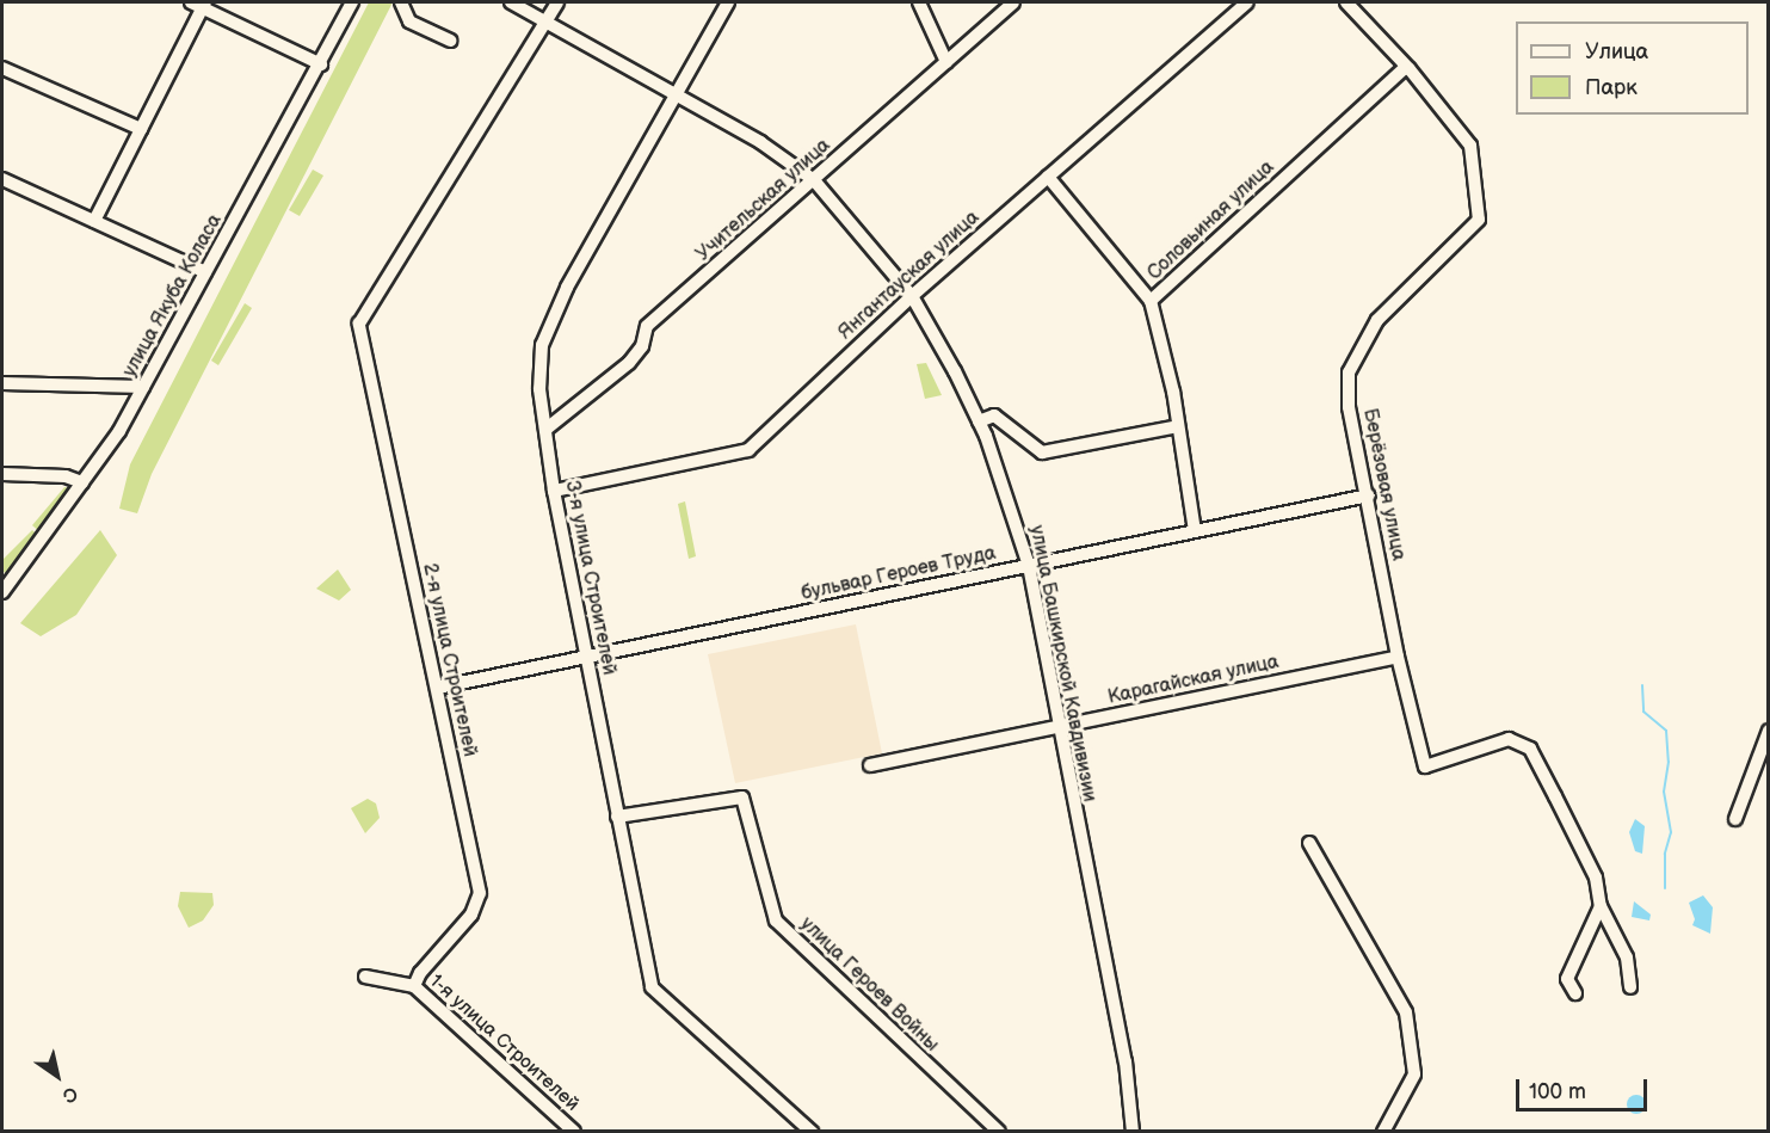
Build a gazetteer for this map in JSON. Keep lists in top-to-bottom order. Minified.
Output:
{"streets":{"street":["Учительская улица","Соловьиная улица","Янгантауская улица","улица Якуба Коласа","Берёзовая улица","бульвар Героев Труда","3-я улица Строителей","2-я улица Строителей","улица Башкирской Кавдивизии","Карагайская улица","улица Героев Войны","1-я улица Строителей"]},"crossings":[["Учительская улица","3-я улица Строителей"],["Учительская улица","улица Башкирской Кавдивизии"],["Соловьиная улица","Берёзовая улица"],["Соловьиная улица","бульвар Героев Труда"],["Янгантауская улица","3-я улица Строителей"],["Янгантауская улица","улица Башкирской Кавдивизии"],["Берёзовая улица","бульвар Героев Труда"],["Берёзовая улица","Карагайская улица"],["бульвар Героев Труда","3-я улица Строителей"],["бульвар Героев Труда","2-я улица Строителей"],["бульвар Героев Труда","улица Башкирской Кавдивизии"],["3-я улица Строителей","улица Башкирской Кавдивизии"],["3-я улица Строителей","улица Героев Войны"],["2-я улица Строителей","улица Башкирской Кавдивизии"],["2-я улица Строителей","1-я улица Строителей"],["улица Башкирской Кавдивизии","Карагайская улица"]],"legend":["Улица","Парк"],"scale_bar":"100 m","north":"bottom right"}
